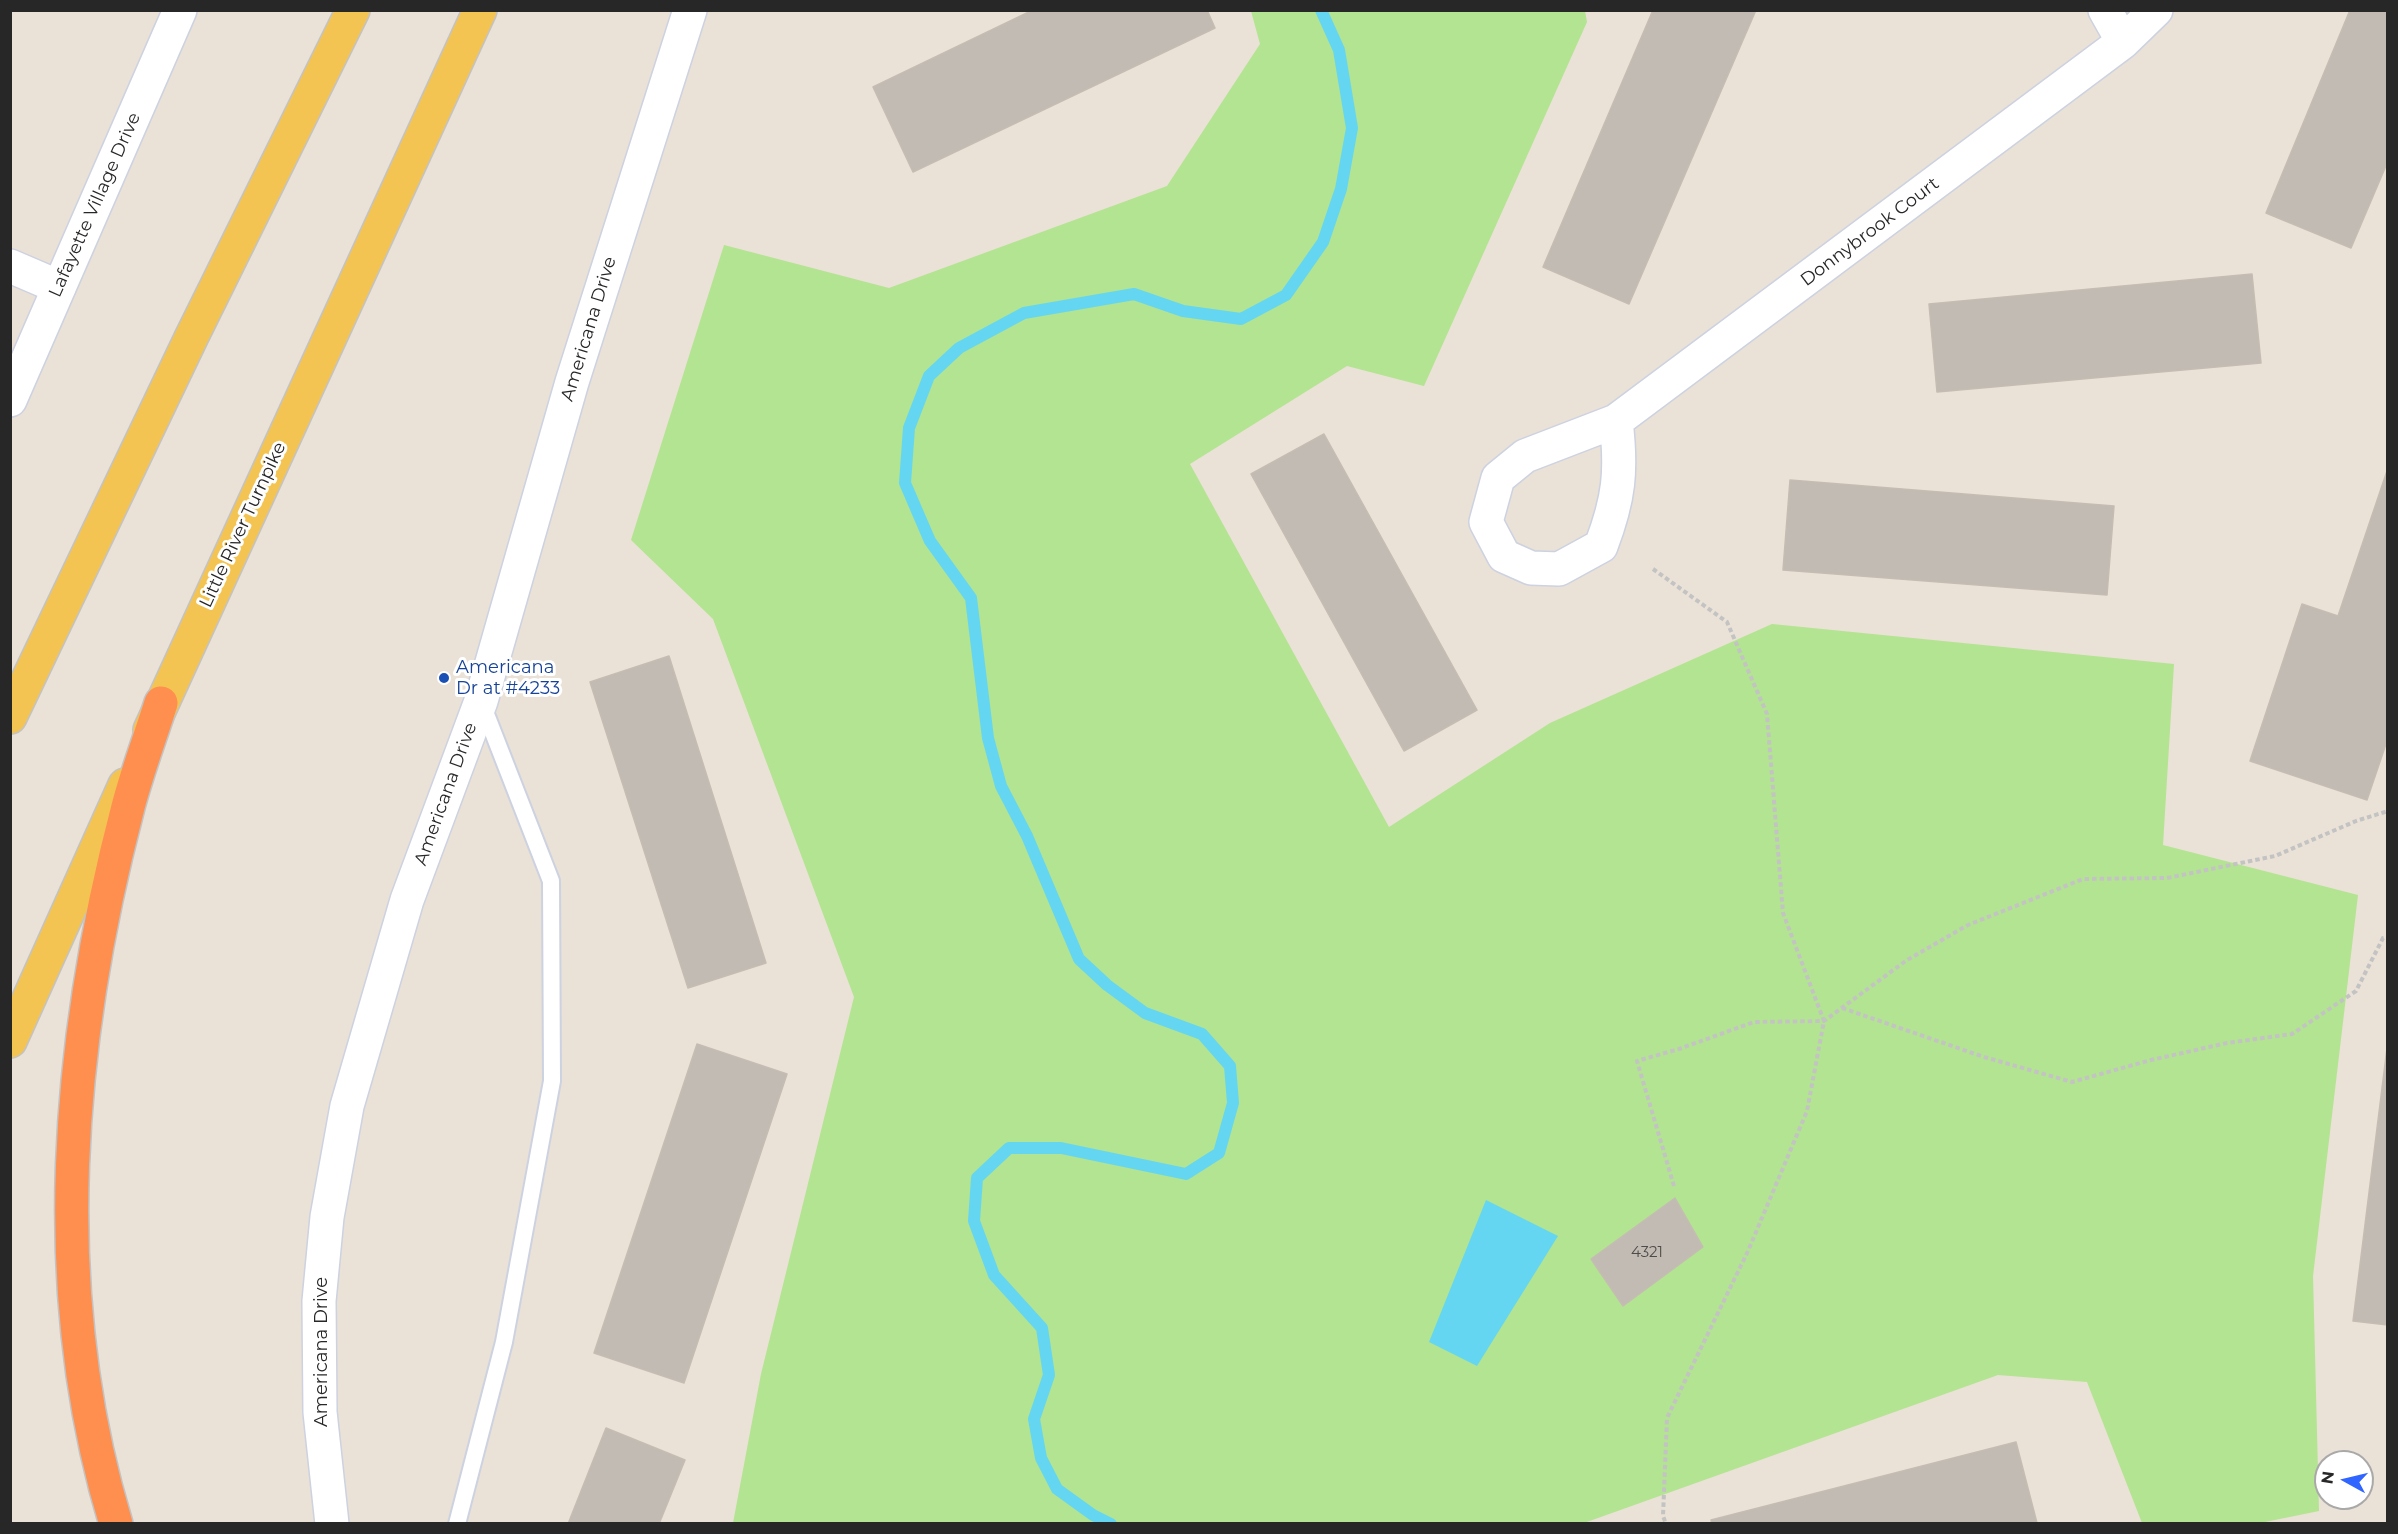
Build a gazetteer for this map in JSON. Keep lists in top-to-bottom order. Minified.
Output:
{"streets":{"main road":["Little River Turnpike"],"street":["Lafayette Village Drive","Donnybrook Court","Americana Drive"]},"places":["Americana Dr at #4233"],"house_numbers":["4321"],"north":"left"}
